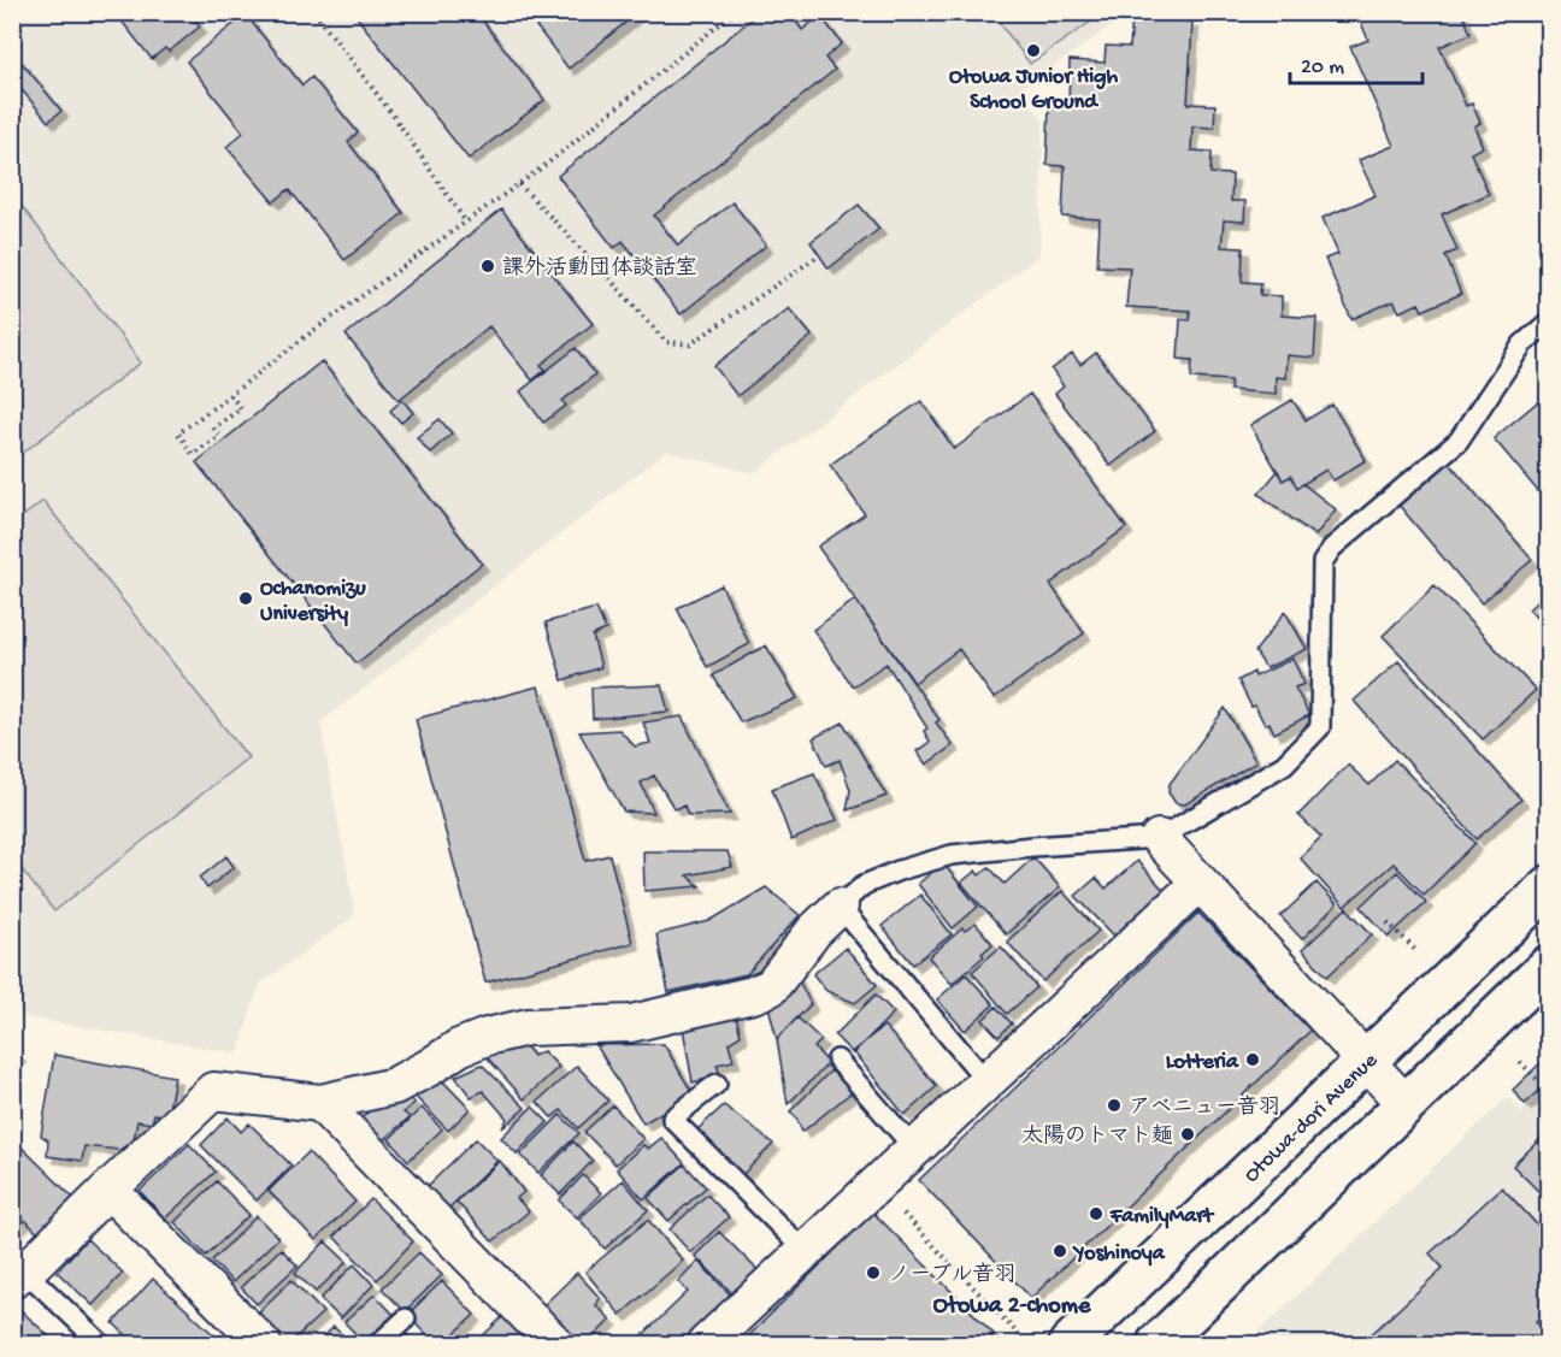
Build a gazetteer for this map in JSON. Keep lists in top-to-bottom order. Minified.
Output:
{"streets":{"main road":["Otowa-dori Avenue"]},"districts":["Otowa 2-chome"],"places":["Otowa Junior High School Ground","課外活動団体談話室","Ochanomizu University","Lotteria","アベニュー音羽","太陽のトマト麺","FamilyMart","Yoshinoya","ノーブル音羽"],"scale_bar":"20 m"}
